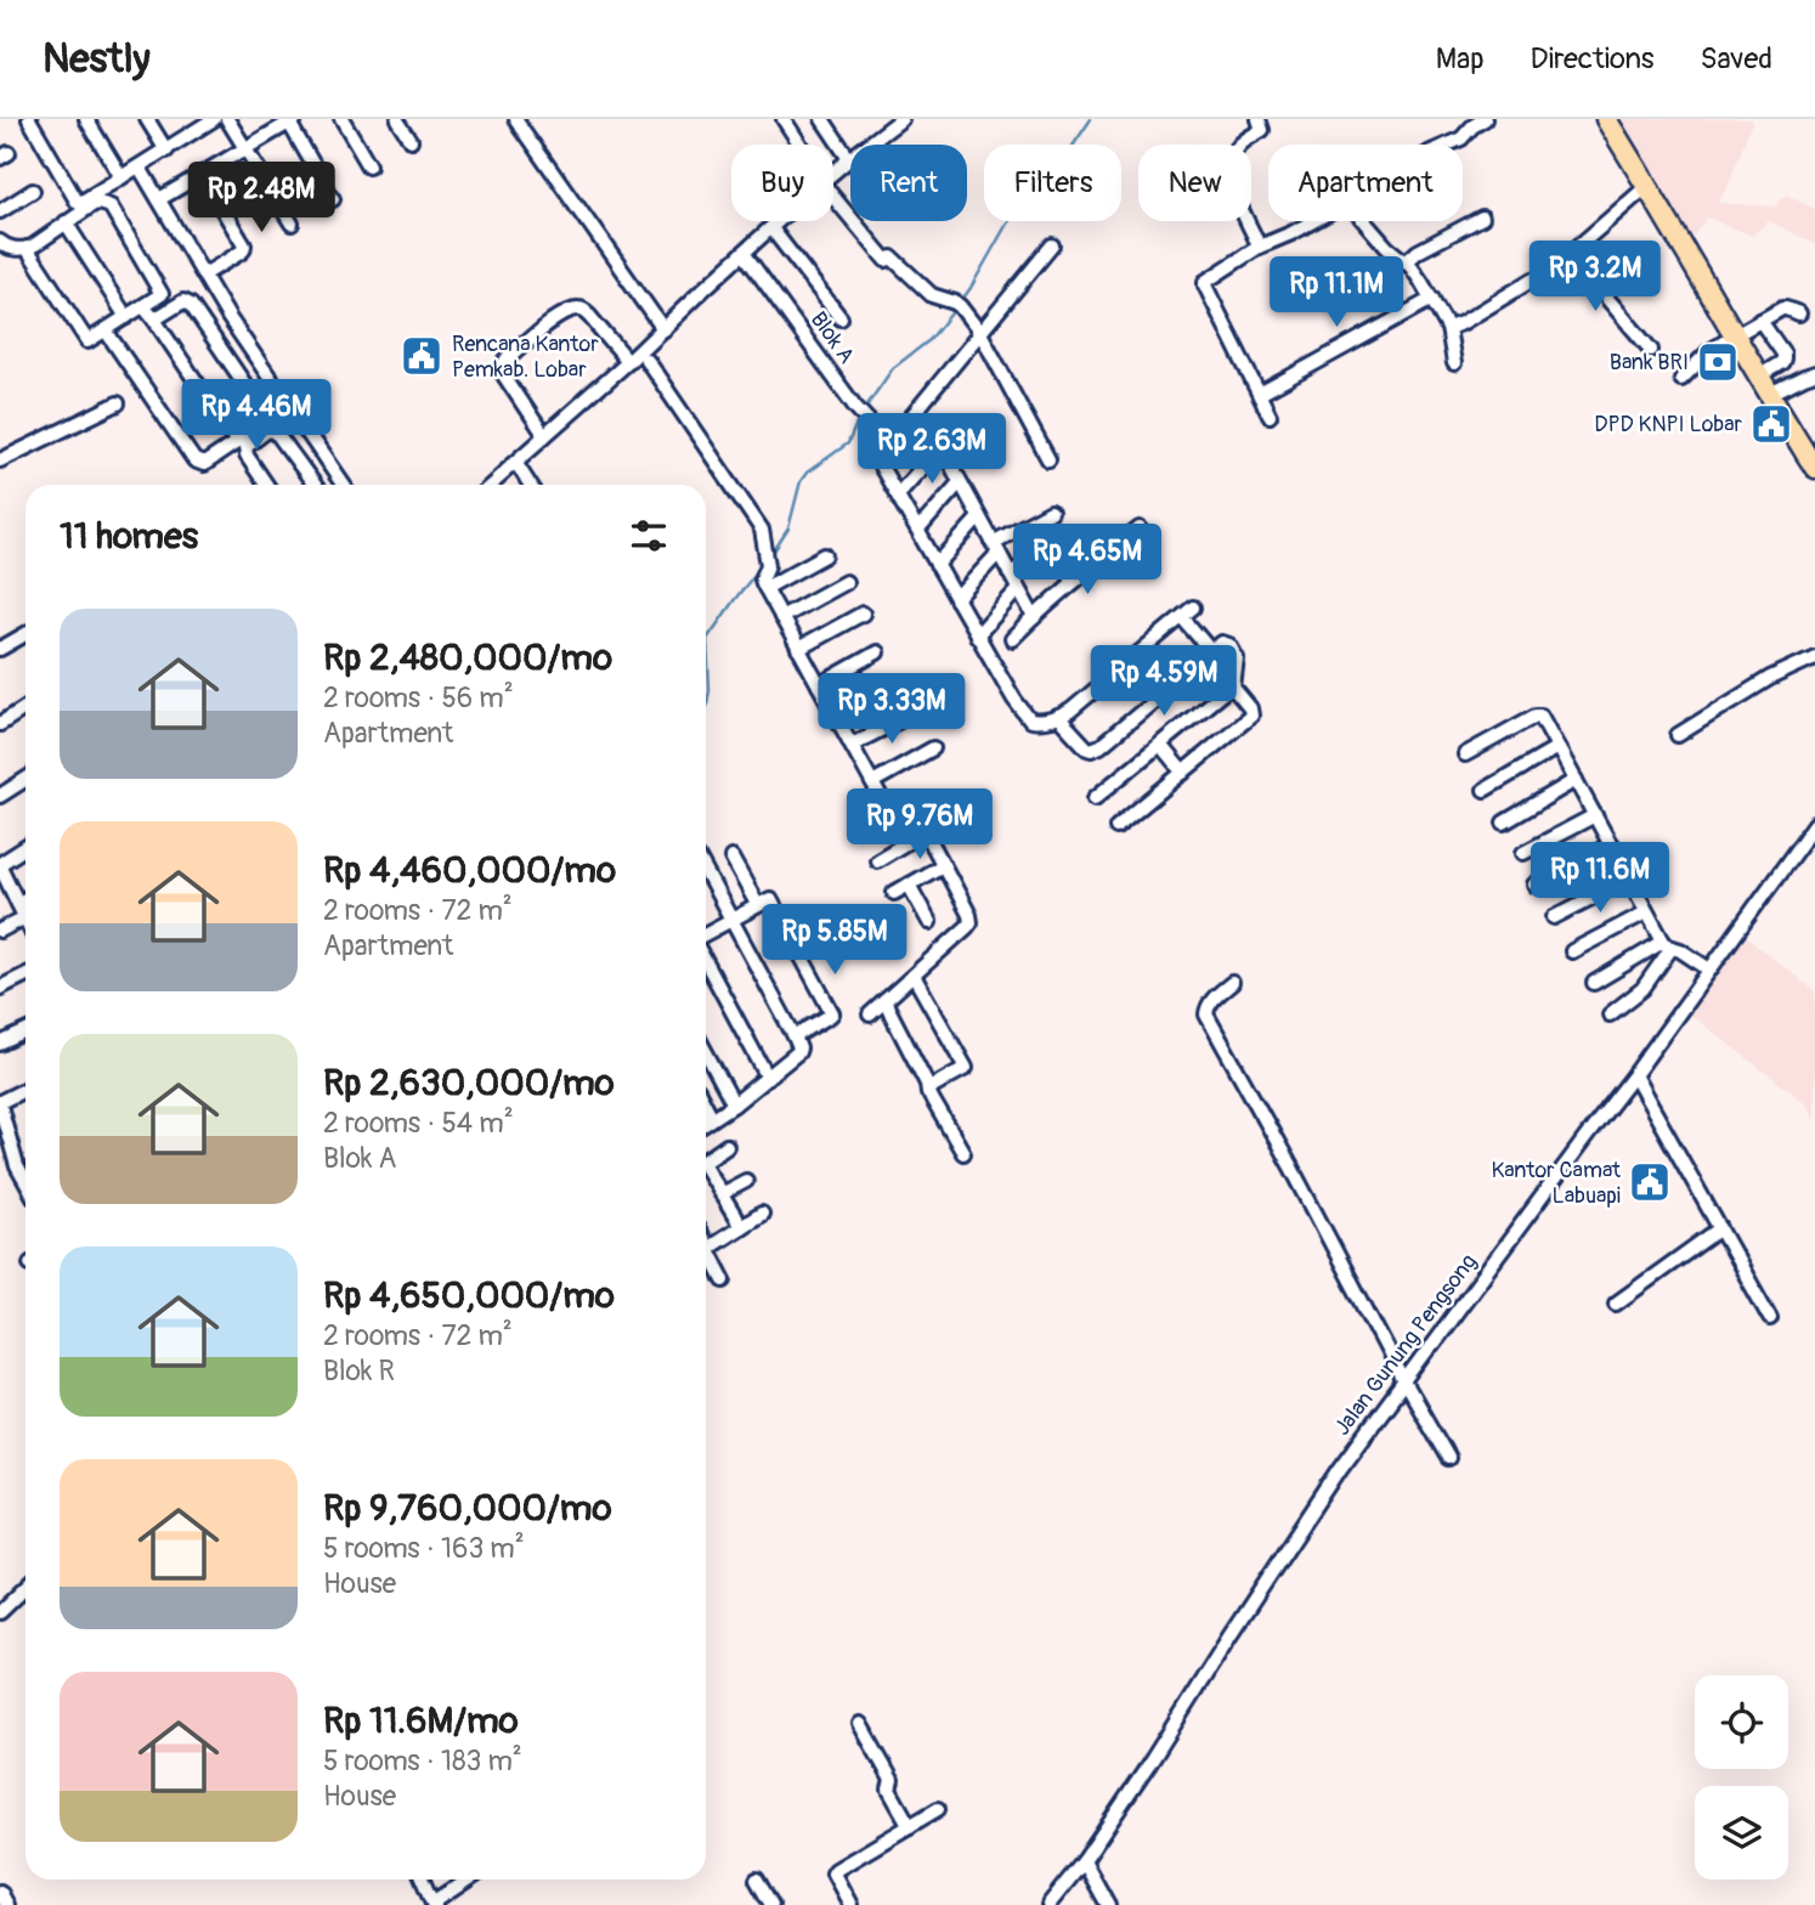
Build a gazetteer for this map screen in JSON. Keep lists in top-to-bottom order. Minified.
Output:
{"streets":{"street":["Blok A","Jalan Gunung Pengsong"]},"places":{"public building":["Rencana Kantor Pemkab. Lobar","DPD KNPI Lobar","Kantor Camat Labuapi"],"bank":["Bank BRI"]},"page":{"header":"Nestly","nav":["Map","Directions","Saved"],"chip":["Buy","Rent","Filters","New","Apartment"],"price":["Rp 2.48M","Rp 3.2M","Rp 11.1M","Rp 4.46M","Rp 2.63M","Rp 4.65M","Rp 4.59M","Rp 3.33M","Rp 9.76M","Rp 11.6M","Rp 5.85M"],"heading":"11 homes","list":[{"name":"Rp 2,480,000/mo","note":"2 rooms · 56 m² · Apartment"},{"name":"Rp 4,460,000/mo","note":"2 rooms · 72 m² · Apartment"},{"name":"Rp 2,630,000/mo","note":"2 rooms · 54 m² · Blok A"},{"name":"Rp 4,650,000/mo","note":"2 rooms · 72 m² · Blok R"},{"name":"Rp 9,760,000/mo","note":"5 rooms · 163 m² · House"},{"name":"Rp 11.6M/mo","note":"5 rooms · 183 m² · House"}]}}
